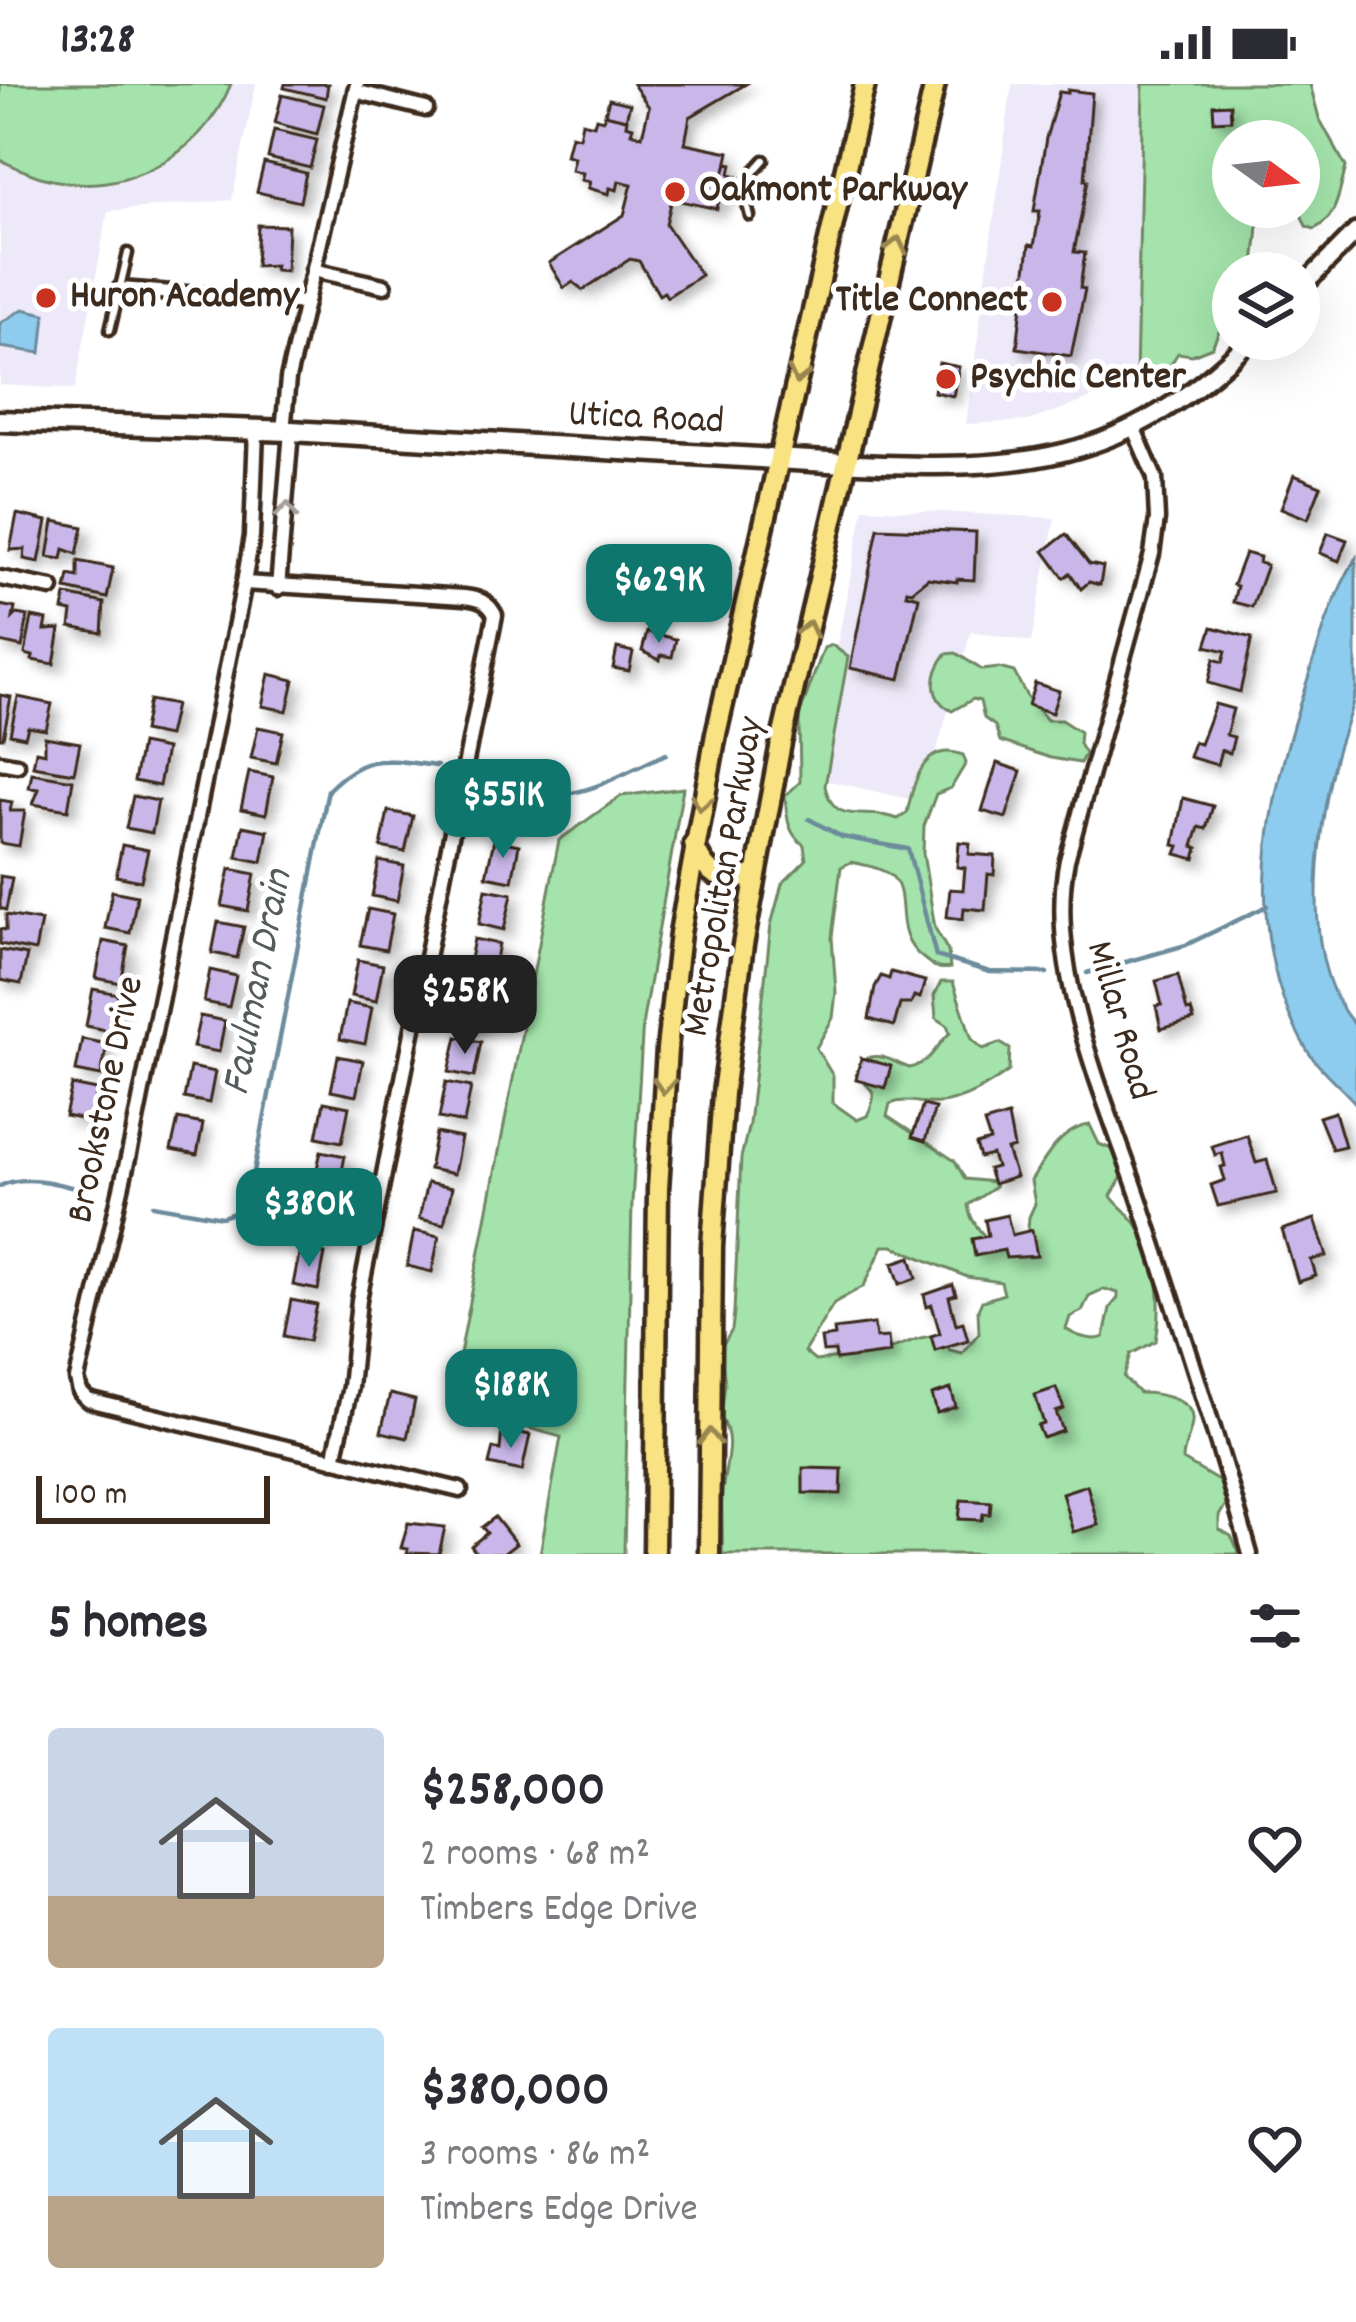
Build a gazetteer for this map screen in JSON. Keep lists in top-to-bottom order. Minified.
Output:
{"streets":{"main road":["Utica Road","Metropolitan Parkway"],"street":["Millar Road","Brookstone Drive"]},"crossings":[["Utica Road","Metropolitan Parkway"],["Utica Road","Millar Road"],["Utica Road","Brookstone Drive"]],"water":["Faulman Drain"],"places":["Oakmont Parkway","Huron Academy","Title Connect","Psychic Center"],"scale_bar":"100 m","north":"right","page":{"status":"13:28","price":["$629K","$551K","$258K","$380K","$188K"],"scale":"100 m","heading":"5 homes","list":[{"name":"$258,000","note":"2 rooms · 68 m² · Timbers Edge Drive"},{"name":"$380,000","note":"3 rooms · 86 m² · Timbers Edge Drive"}]}}
